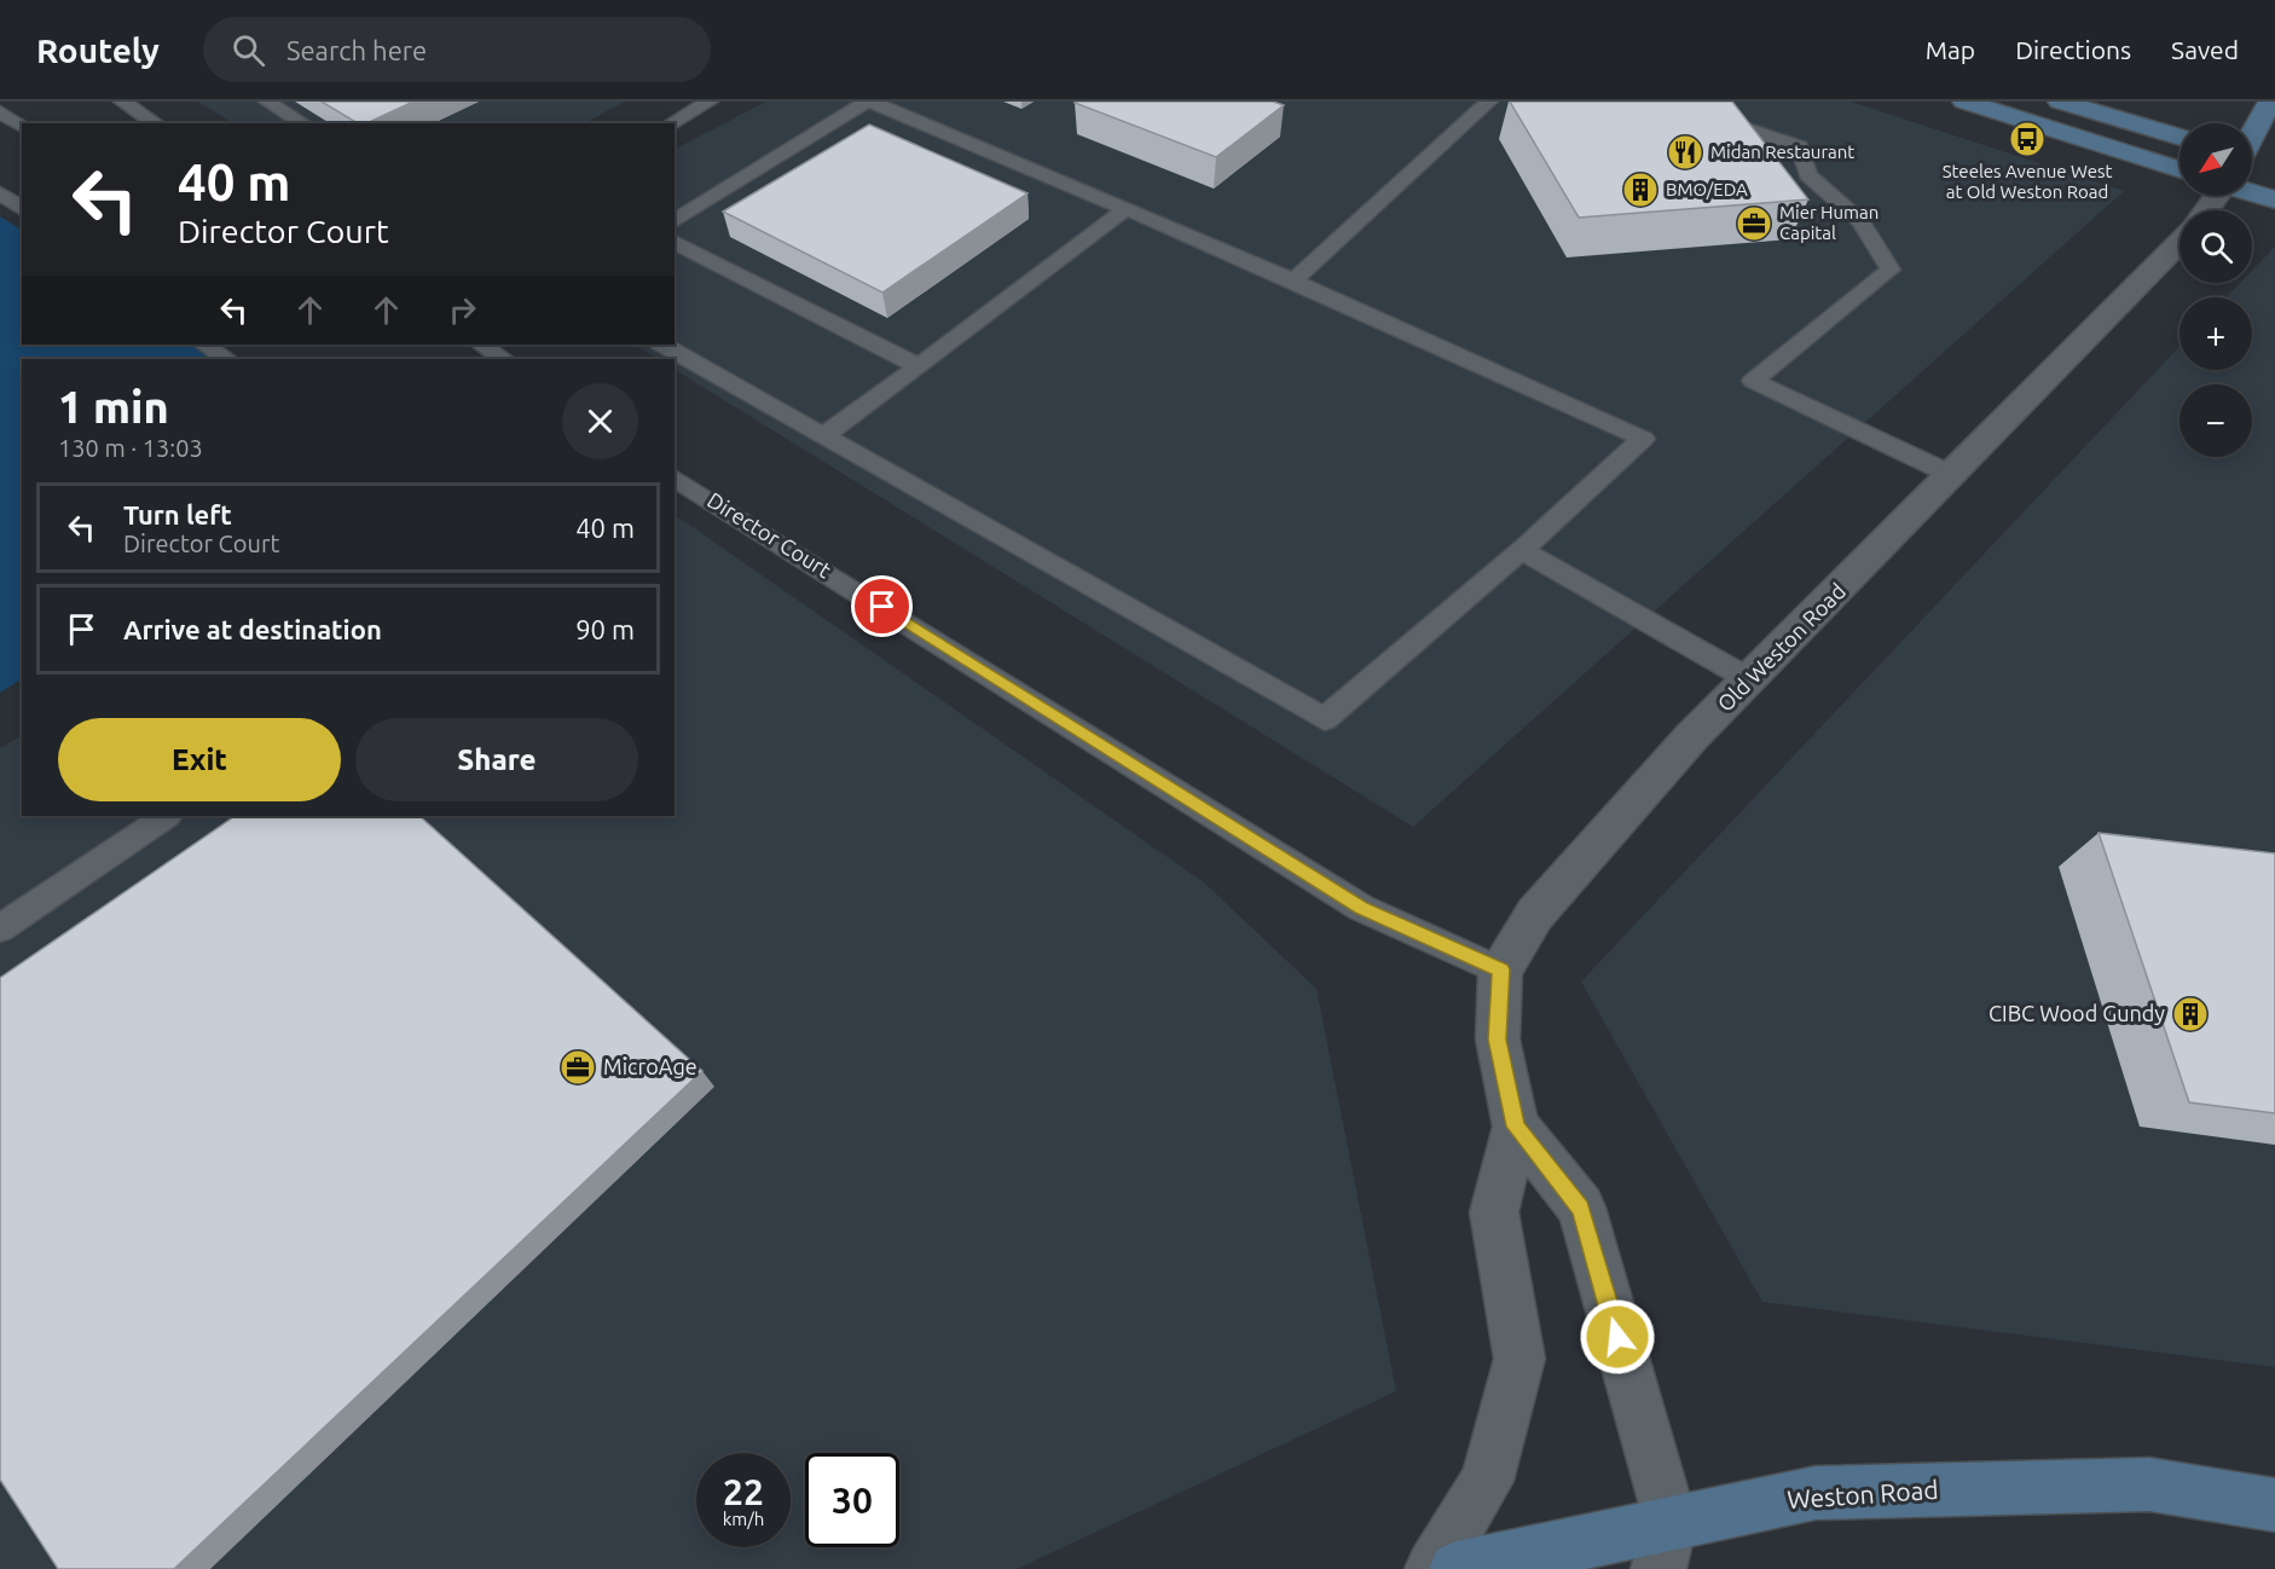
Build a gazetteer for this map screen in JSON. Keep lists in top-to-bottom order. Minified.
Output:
{"streets":{"main road":["Weston Road"],"street":["Old Weston Road"],"lane":["Director Court"]},"crossings":[["Director Court","Old Weston Road"]],"places":{"bus stop":["Steeles Avenue West at Old Weston Road"],"restaurant":["Midan Restaurant"],"building":["BMO/EDA","CIBC Wood Gundy"],"office":["Mier Human Capital","MicroAge"]},"north":"bottom left","page":{"header":"Routely","search":"Search here","nav":["Map","Directions","Saved"],"map_buttons":["+","−"],"turn":["40 m","Director Court"],"heading":["1 min","130 m · 13:03"],"list":[{"name":"Turn left","note":"Director Court","value":"40 m"},{"name":"Arrive at destination","value":"90 m"}],"buttons":["Exit","Share"],"speed":"22 km/h","limit":"30"}}
